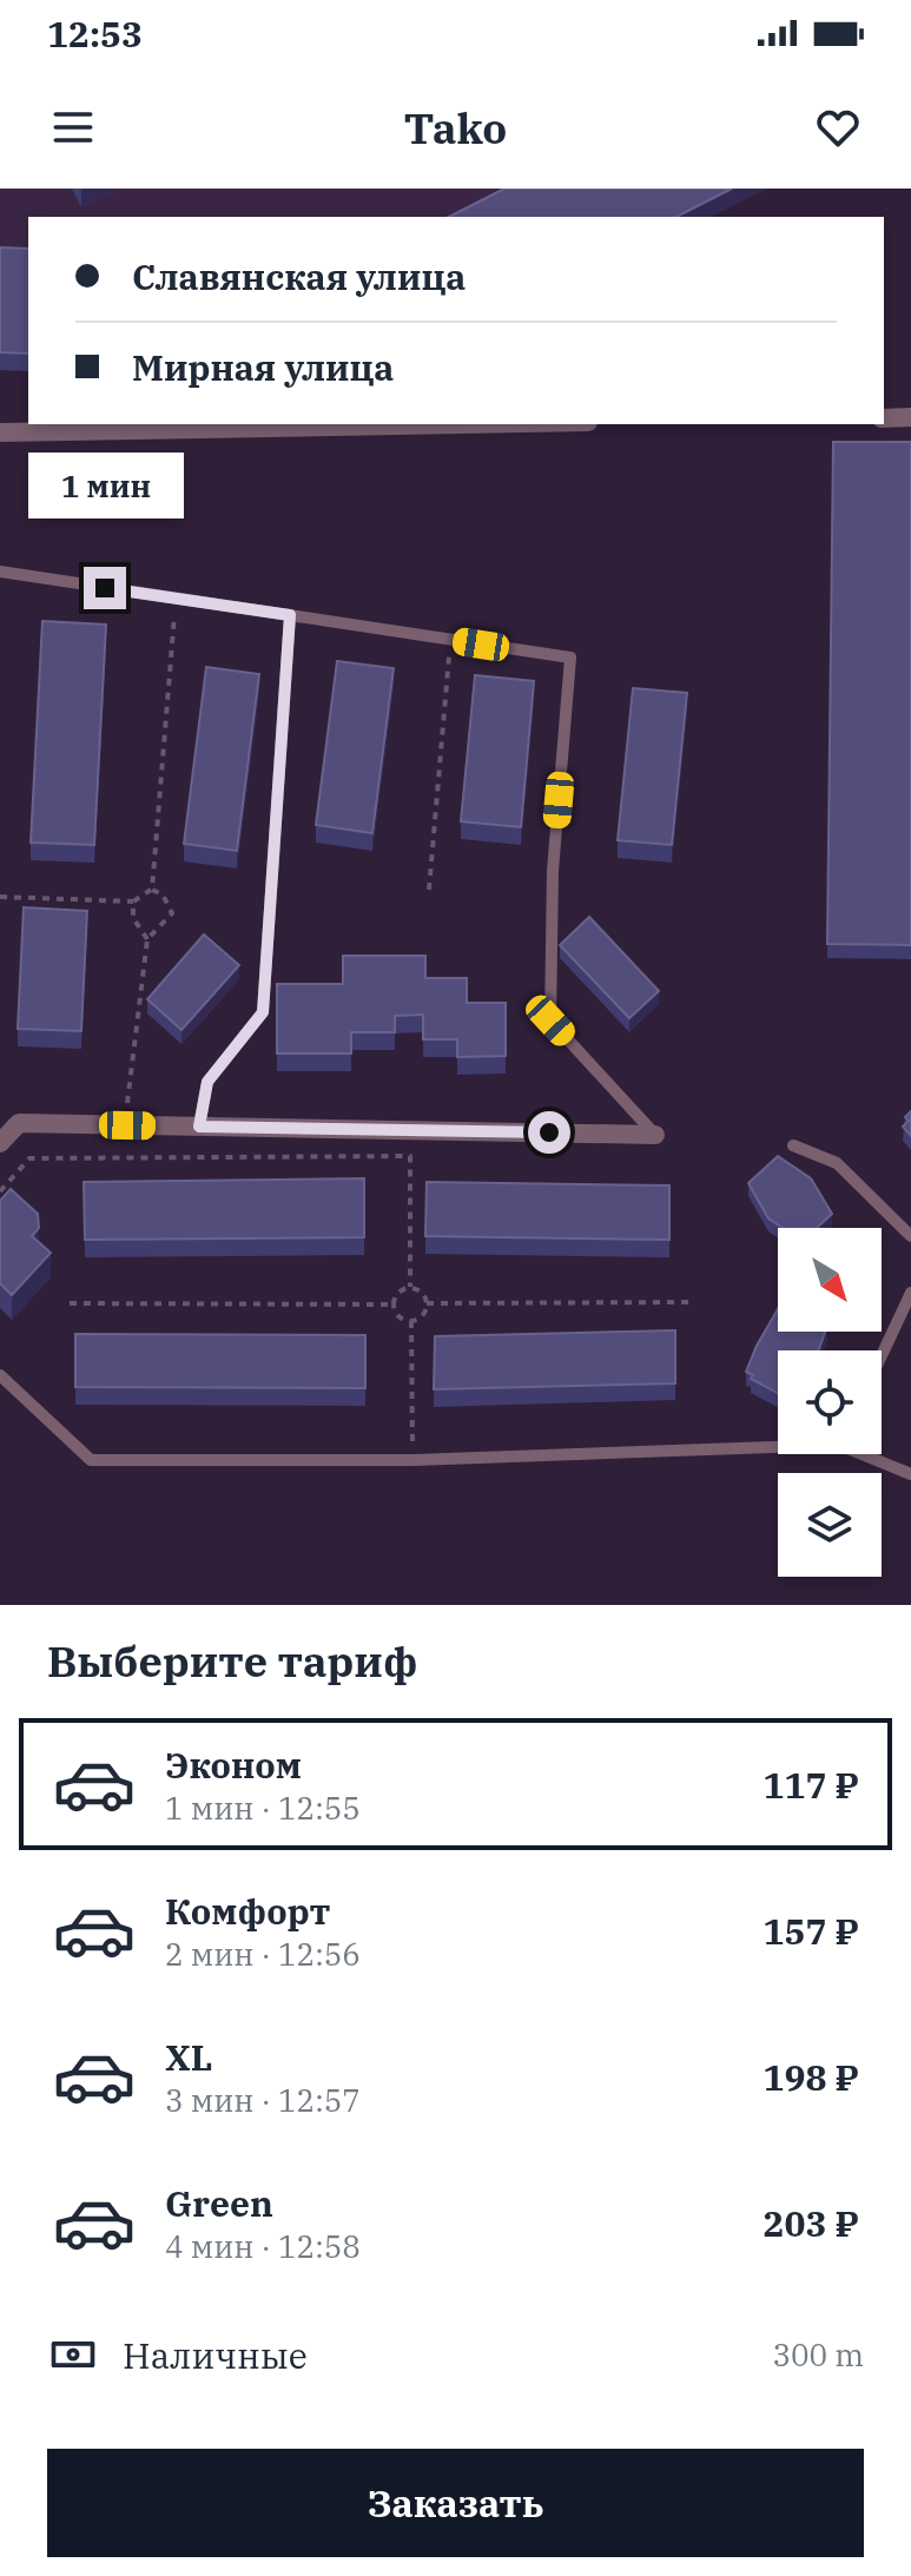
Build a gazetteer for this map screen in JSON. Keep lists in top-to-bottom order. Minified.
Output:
{"north":"bottom right","page":{"status":"12:53","header":"Tako","banner":["Славянская улица","Мирная улица"],"bubble":"1 мин","heading":"Выберите тариф","list":[{"name":"Эконом","note":"1 мин · 12:55","value":"117 ₽"},{"name":"Комфорт","note":"2 мин · 12:56","value":"157 ₽"},{"name":"XL","note":"3 мин · 12:57","value":"198 ₽"},{"name":"Green","note":"4 мин · 12:58","value":"203 ₽"}],"pay":["Наличные","300 m"],"buttons":"Заказать"}}
